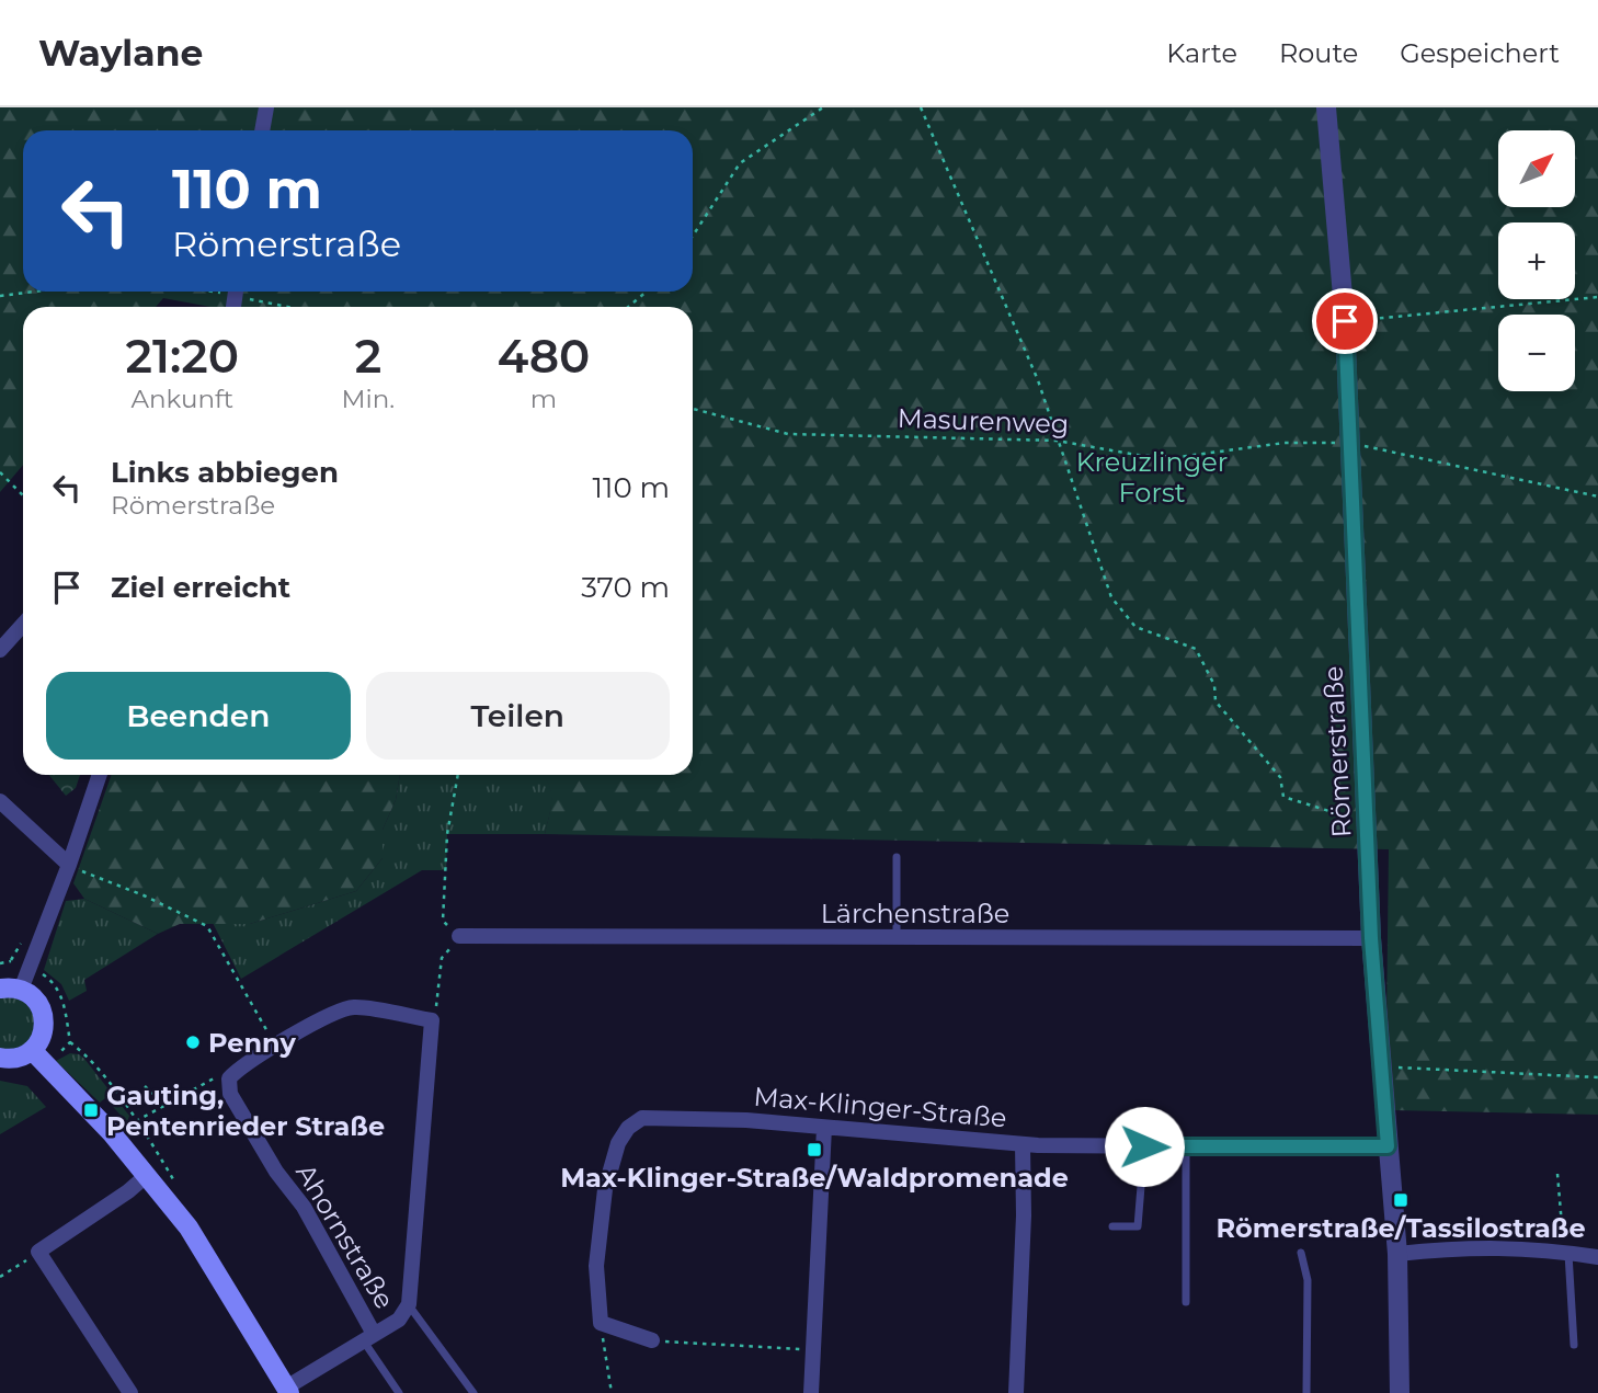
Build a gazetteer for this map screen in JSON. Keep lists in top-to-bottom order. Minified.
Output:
{"streets":{"street":["Römerstraße","Lärchenstraße","Max-Klinger-Straße","Ahornstraße"],"path":["Masurenweg"]},"crossings":[["Masurenweg","Römerstraße"],["Römerstraße","Lärchenstraße"],["Römerstraße","Max-Klinger-Straße"]],"parks":["Kreuzlinger Forst"],"places":{"other":["Penny"],"transit":["Gauting, Pentenrieder Straße","Max-Klinger-Straße/Waldpromenade","Römerstraße/Tassilostraße"]},"north":"top right","page":{"header":"Waylane","nav":["Karte","Route","Gespeichert"],"map_buttons":["+","−"],"turn":["110 m","Römerstraße"],"eta":["21:20","Ankunft","2","Min.","480","m"],"list":[{"name":"Links abbiegen","note":"Römerstraße","value":"110 m"},{"name":"Ziel erreicht","value":"370 m"}],"buttons":["Beenden","Teilen"]}}
